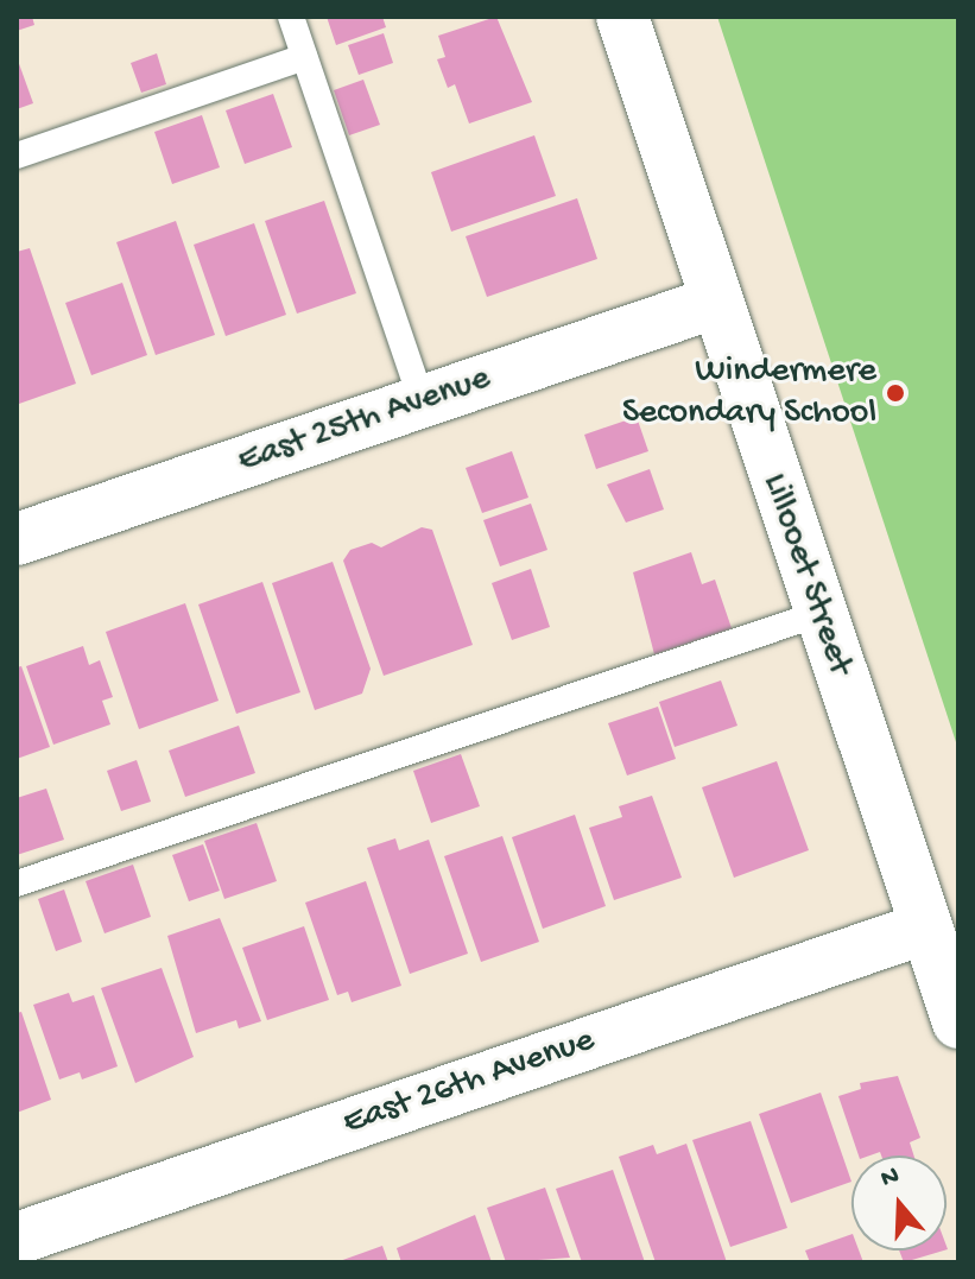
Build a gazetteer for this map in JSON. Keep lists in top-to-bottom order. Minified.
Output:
{"streets":{"street":["East 25th Avenue","Lillooet Street","East 26th Avenue"]},"crossings":[["East 25th Avenue","Lillooet Street"],["Lillooet Street","East 26th Avenue"]],"places":["Windermere Secondary School"],"north":"top"}
